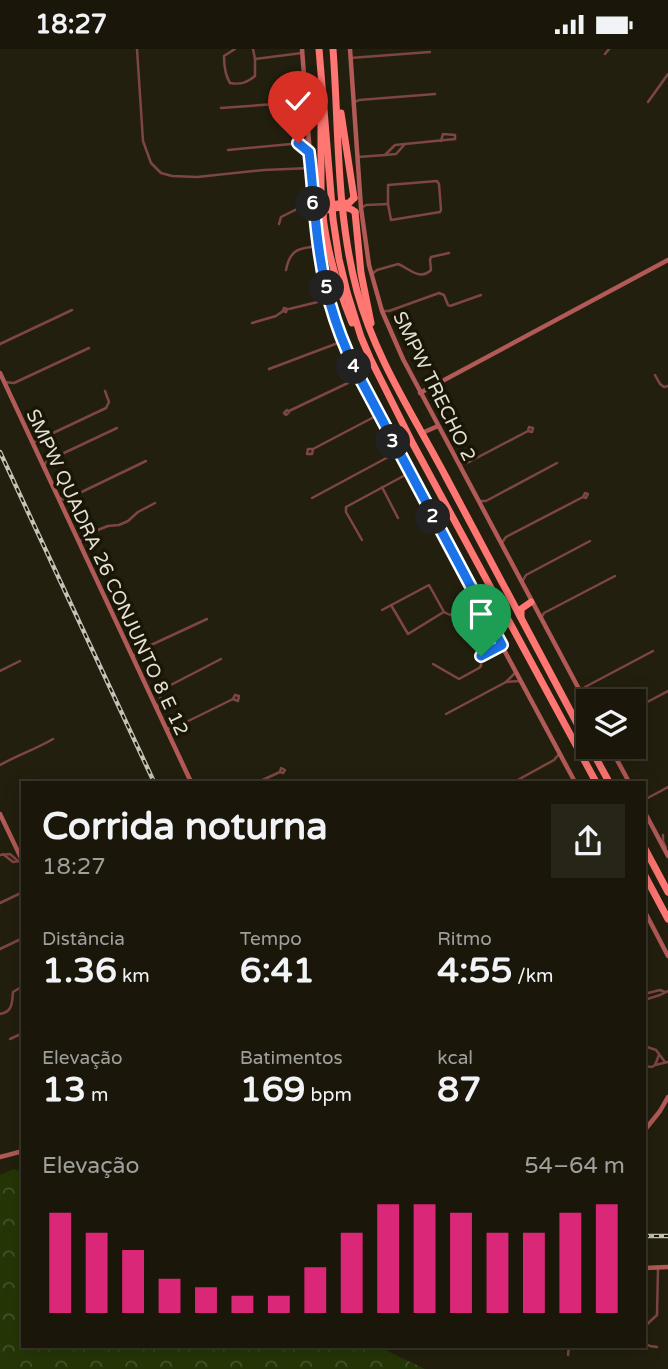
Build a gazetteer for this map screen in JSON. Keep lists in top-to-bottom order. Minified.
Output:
{"streets":{"street":["SMPW TRECHO 2","SMPW QUADRA 26 CONJUNTO 8 E 12"]},"page":{"status":"18:27","pins":["6","5","4","3","2"],"heading":["Corrida noturna","18:27"],"stats":[["Distância","1.36 km"],["Tempo","6:41"],["Ritmo","4:55 /km"],["Elevação","13 m"],["Batimentos","169 bpm"],["kcal","87"]],"chart":["Elevação","54–64 m"]}}
